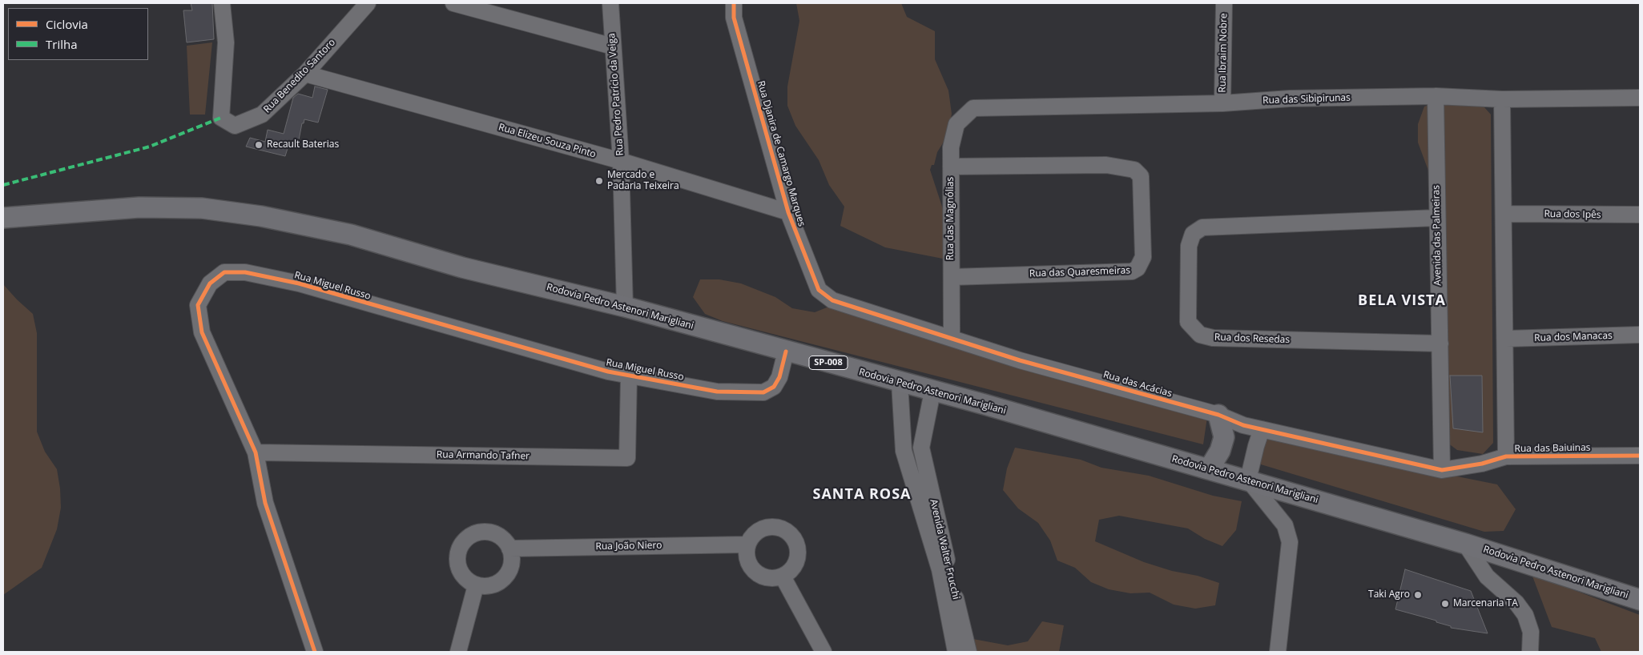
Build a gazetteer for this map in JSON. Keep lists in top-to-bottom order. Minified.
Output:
{"streets":{"main road":["Rodovia Pedro Astenori Marigliani","SP-008"],"street":["Rua Ibraim Nobre","Rua Benedito Santoro","Rua Pedro Patrício da Veiga","Rua das Sibipirunas","Rua Elizeu Souza Pinto","Rua Djanira de Camargo Marques","Rua dos Ipês","Rua das Magnólias","Avenida das Palmeiras","Rua das Quaresmeiras","Rua Miguel Russo","Rua dos Manacas","Rua dos Resedas","Rua das Acácias","Rua das Baiuinas","Rua Armando Tafner","Rua João Niero","Avenida Walter Frucchi"]},"crossings":[["Rua Ibraim Nobre","Rua das Sibipirunas"],["Rua Benedito Santoro","Rua Elizeu Souza Pinto"],["Rua Pedro Patrício da Veiga","Rua Elizeu Souza Pinto"],["Rua Pedro Patrício da Veiga","Rodovia Pedro Astenori Marigliani"],["Rua das Sibipirunas","Rua das Magnólias"],["Rua das Sibipirunas","Avenida das Palmeiras"],["Rua Elizeu Souza Pinto","Rua Djanira de Camargo Marques"],["Rua Djanira de Camargo Marques","Rua das Acácias"],["Rua das Magnólias","Rua das Quaresmeiras"],["Rua das Magnólias","Rua das Acácias"],["Avenida das Palmeiras","Rua dos Resedas"],["Avenida das Palmeiras","Rua das Acácias"],["Avenida das Palmeiras","Rua das Baiuinas"],["Rua Miguel Russo","Rodovia Pedro Astenori Marigliani"],["Rua Miguel Russo","Rua Armando Tafner"],["Rodovia Pedro Astenori Marigliani","Avenida Walter Frucchi"],["Rua das Acácias","Rua das Baiuinas"]],"districts":["BELA VISTA","SANTA ROSA"],"places":["Recault Baterias","Mercado e Padaria Teixeira","Taki Agro","Marcenaria TA"],"legend":["Ciclovia","Trilha"]}
